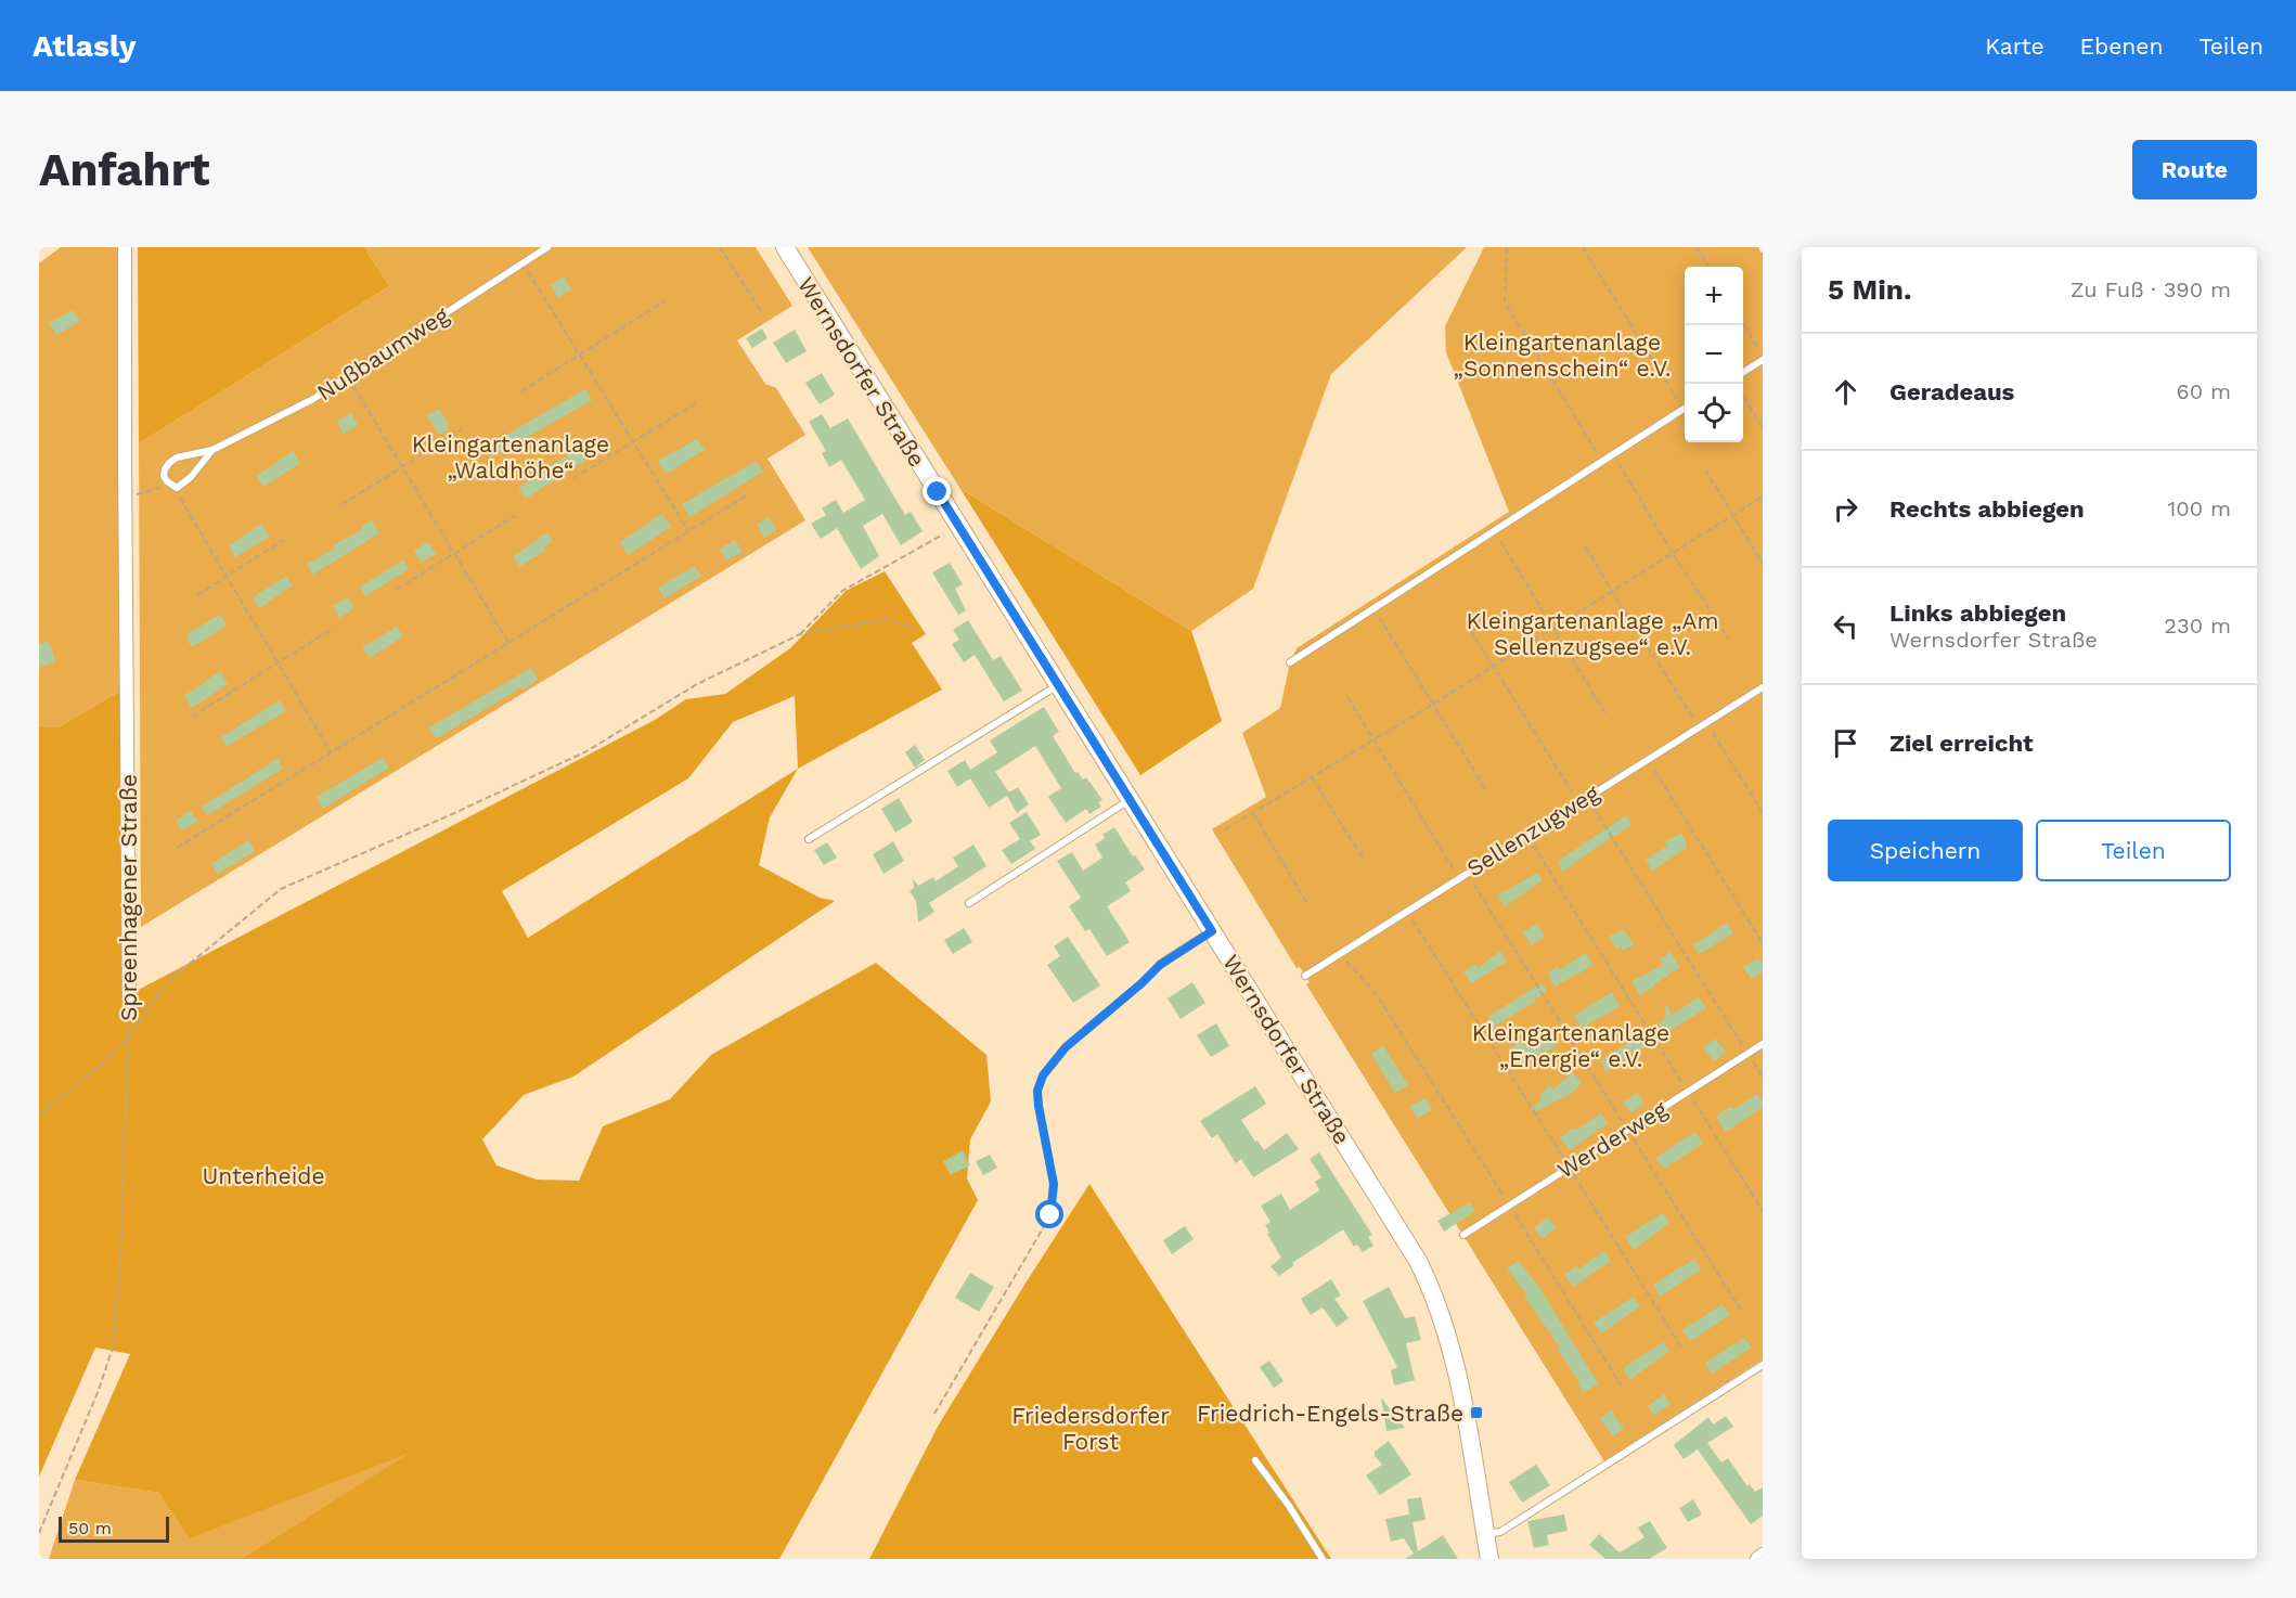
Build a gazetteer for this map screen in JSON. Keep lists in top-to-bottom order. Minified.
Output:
{"streets":{"main road":["Wernsdorfer Straße"],"street":["Spreenhagener Straße"],"lane":["Nußbaumweg","Sellenzugweg","Werderweg"]},"parks":["Kleingartenanlage „Sonnenschein“ e.V.","Kleingartenanlage „Waldhöhe“","Kleingartenanlage „Am Sellenzugsee“ e.V.","Kleingartenanlage „Energie“ e.V.","Unterheide","Friedersdorfer Forst"],"places":{"transit":["Friedrich-Engels-Straße"]},"scale_bar":"50 m","page":{"header":"Atlasly","nav":["Karte","Ebenen","Teilen"],"buttons":["Route",["Speichern","Teilen"]],"title":"Anfahrt","heading":["5 Min.","Zu Fuß · 390 m"],"map_buttons":["+","−"],"list":[["Geradeaus","60 m"],["Rechts abbiegen","100 m"],["Links abbiegen","Wernsdorfer Straße","230 m"],"Ziel erreicht"],"scale":"50 m"}}
